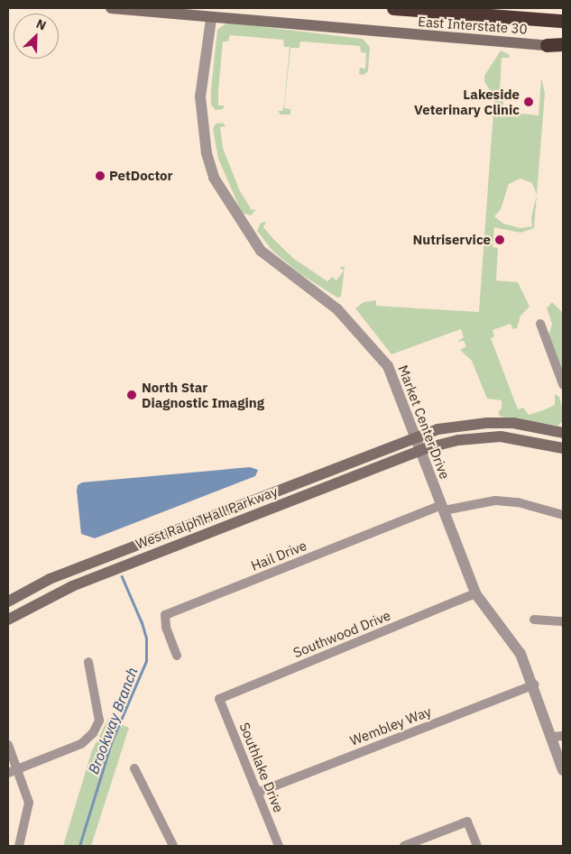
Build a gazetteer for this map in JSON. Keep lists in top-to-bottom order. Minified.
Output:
{"streets":{"main road":["East Interstate 30","West Ralph Hall Parkway"],"street":["Market Center Drive","Hail Drive","Southwood Drive","Wembley Way","Southlake Drive"]},"crossings":[["East Interstate 30","Market Center Drive"],["Market Center Drive","West Ralph Hall Parkway"],["Market Center Drive","Hail Drive"],["Market Center Drive","Southwood Drive"],["Market Center Drive","Wembley Way"],["Southwood Drive","Southlake Drive"],["Wembley Way","Southlake Drive"]],"water":["Brookway Branch"],"places":["Lakeside Veterinary Clinic","PetDoctor","Nutriservice","North Star Diagnostic Imaging"],"north":"top right"}
